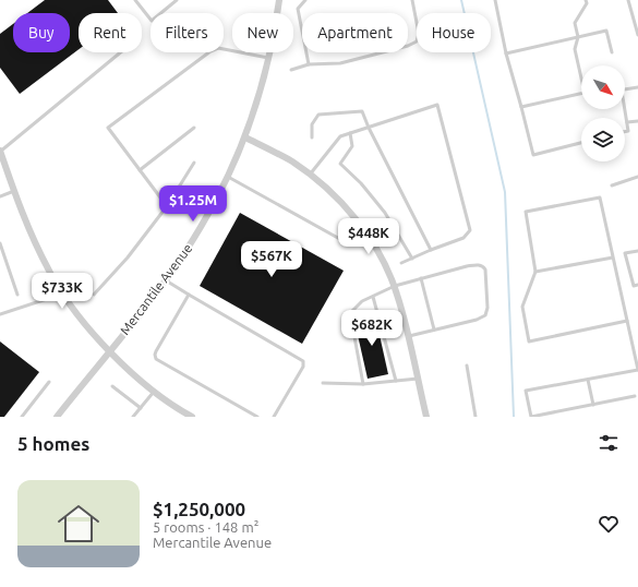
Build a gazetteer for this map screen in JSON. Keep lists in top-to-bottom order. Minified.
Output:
{"streets":{"street":["Mercantile Avenue"]},"north":"bottom right","page":{"chip":["Buy","Rent","Filters","New","Apartment","House"],"price":["$1.25M","$448K","$567K","$733K","$682K"],"heading":"5 homes","list":[{"name":"$1,250,000","note":"5 rooms · 148 m² · Mercantile Avenue"}]}}
